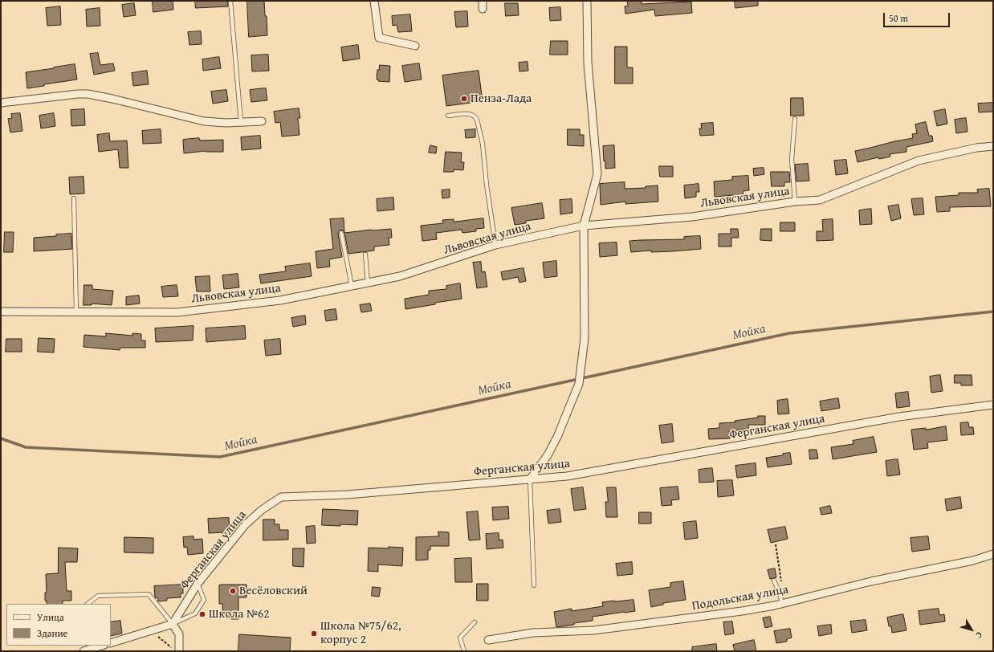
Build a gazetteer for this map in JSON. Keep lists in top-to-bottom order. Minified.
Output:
{"streets":{"street":["Львовская улица","Ферганская улица","Подольская улица"]},"water":["Мойка"],"places":["Пенза-Лада","Весёловский","Школа №62","Школа №75/62, корпус 2"],"legend":["Улица","Здание"],"scale_bar":"50 m","north":"bottom right"}
